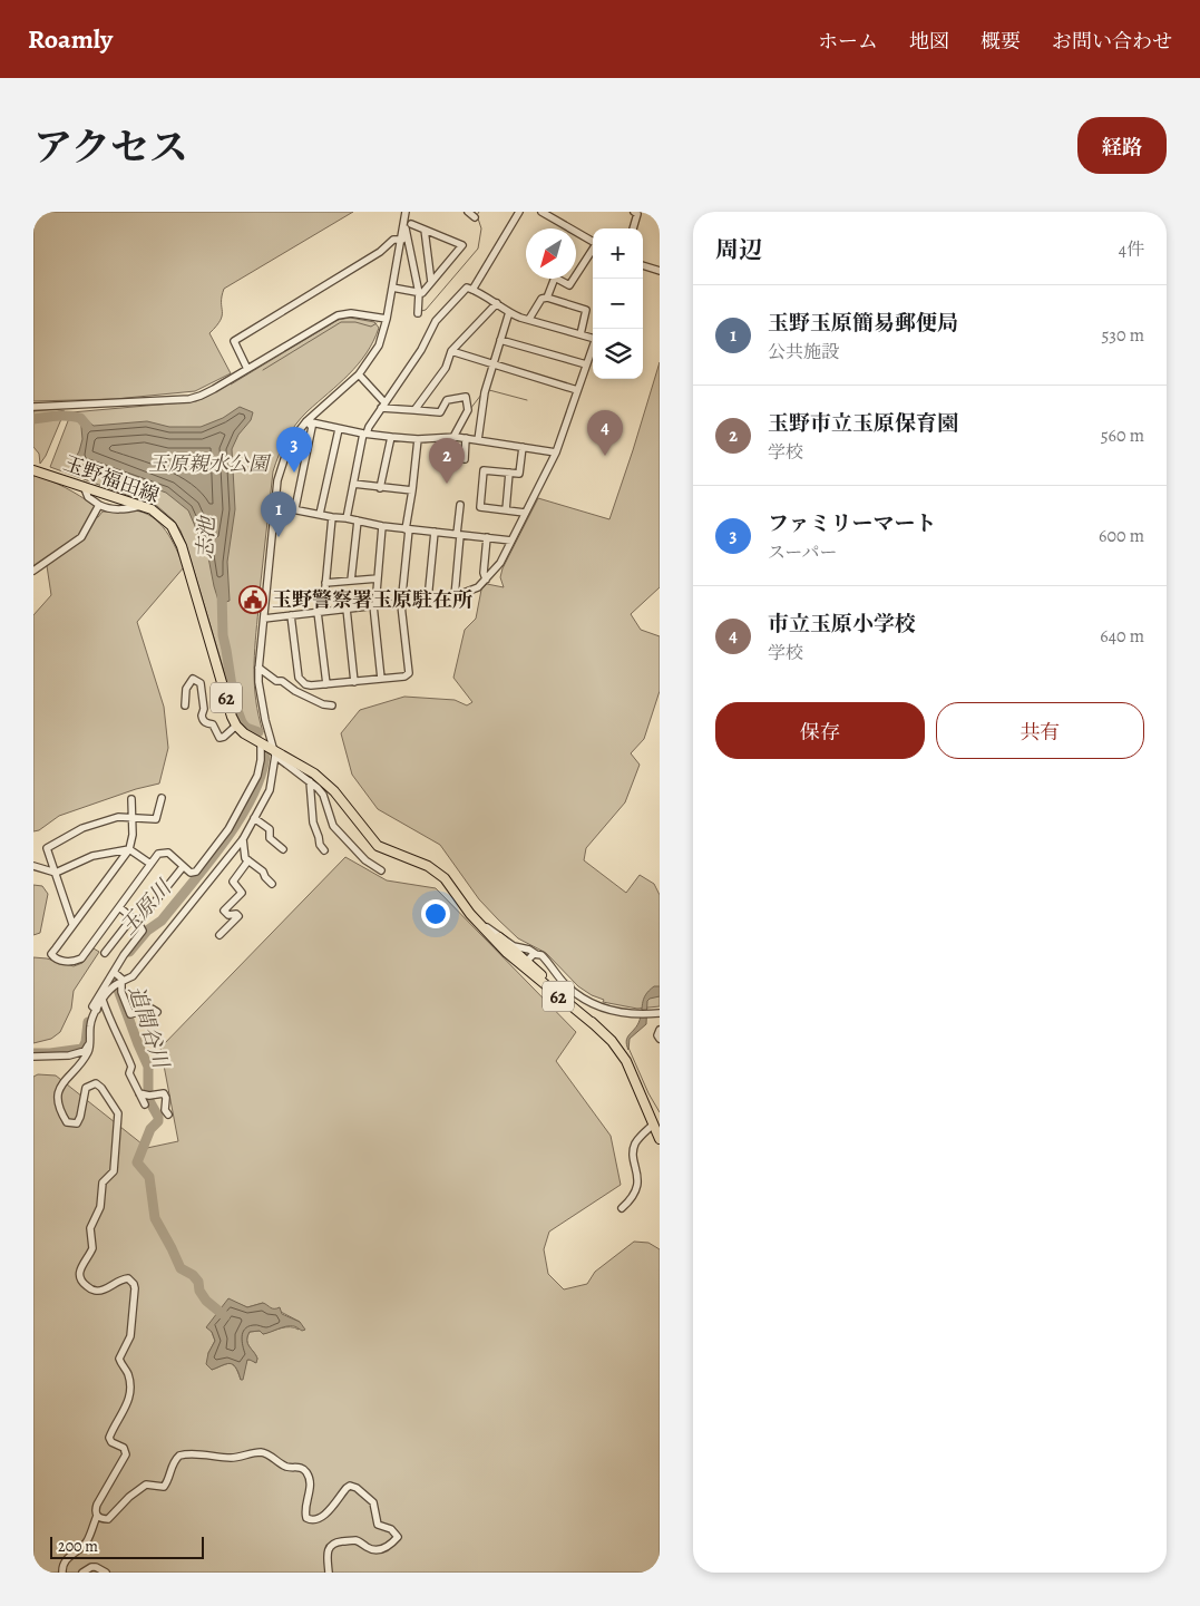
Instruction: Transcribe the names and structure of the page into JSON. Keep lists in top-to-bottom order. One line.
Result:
{"streets":{"main road":["玉野福田線","62"]},"crossings":[["玉野福田線","62"]],"water":["志池","玉原川","追間谷川"],"parks":["玉原親水公園"],"places":{"public building":["玉野警察署玉原駐在所"]},"scale_bar":"200 m","north":"bottom left","page":{"header":"Roamly","nav":["ホーム","地図","概要","お問い合わせ"],"title":"アクセス","buttons":["経路",["保存","共有"]],"heading":["周辺","4件"],"map_buttons":["+","−"],"list":[{"mark":"1","name":"玉野玉原簡易郵便局","note":"公共施設","value":"530 m"},{"mark":"2","name":"玉野市立玉原保育園","note":"学校","value":"560 m"},{"mark":"3","name":"ファミリーマート","note":"スーパー","value":"600 m"},{"mark":"4","name":"市立玉原小学校","note":"学校","value":"640 m"}],"pins":["4","3","2","1"],"scale":"200 m"}}
